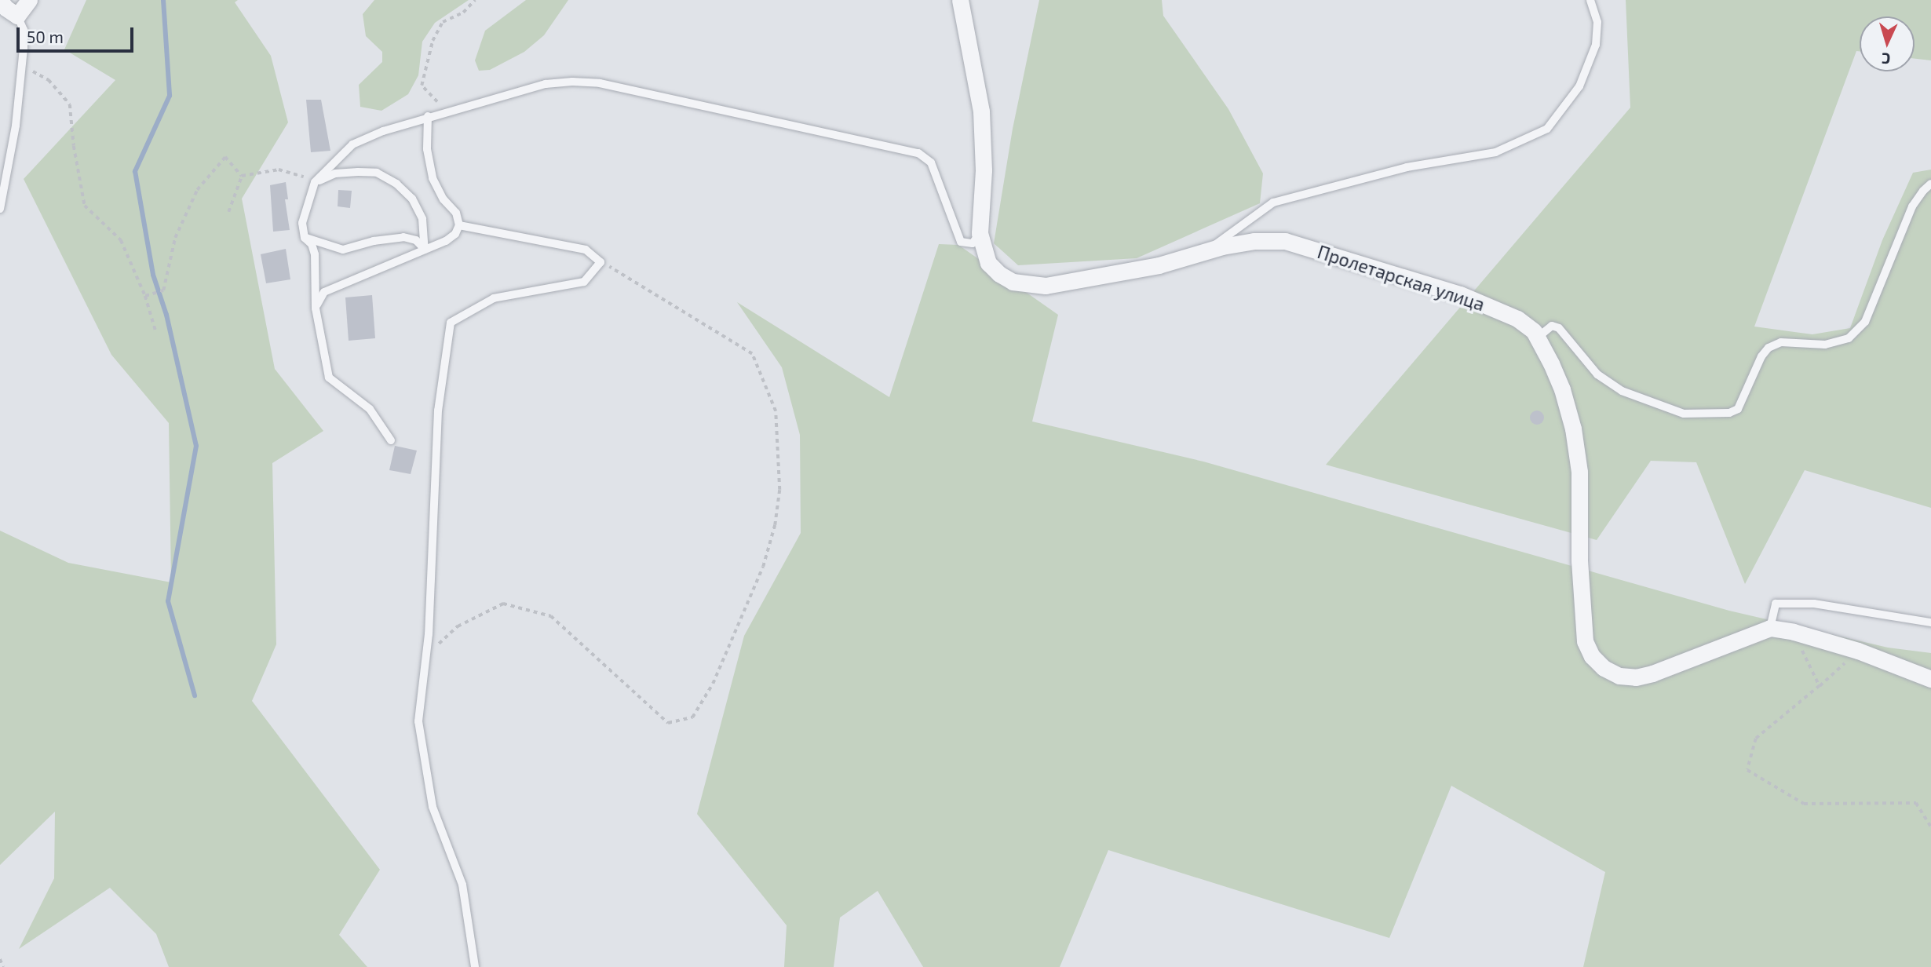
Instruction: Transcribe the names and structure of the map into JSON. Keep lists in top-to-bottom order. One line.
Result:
{"streets":{"street":["Пролетарская улица"]},"scale_bar":"50 m","north":"bottom"}
